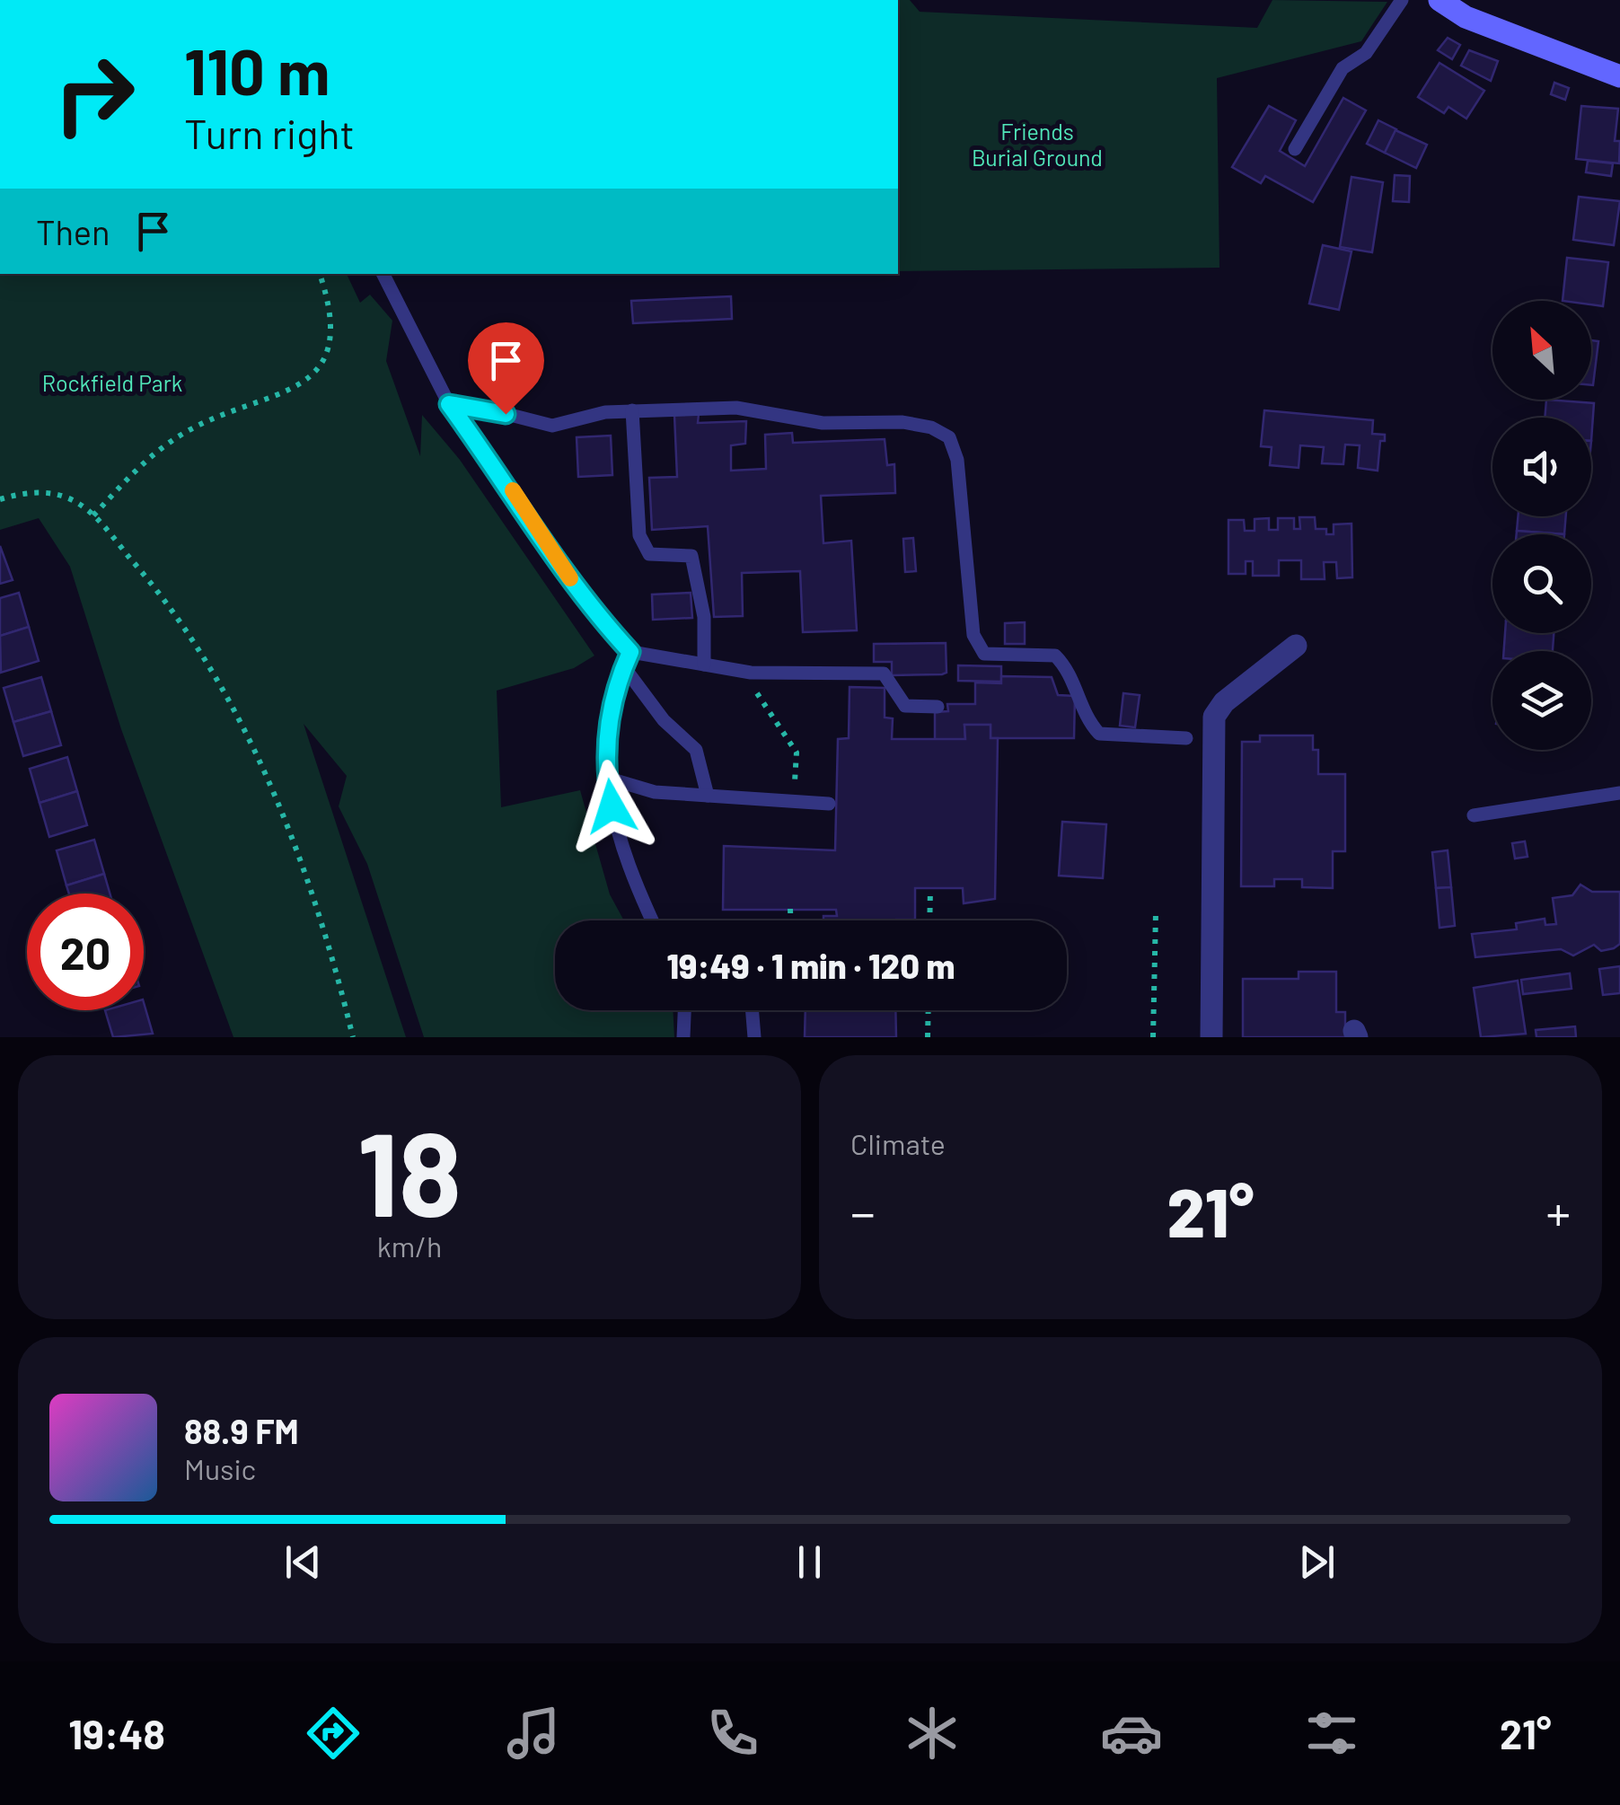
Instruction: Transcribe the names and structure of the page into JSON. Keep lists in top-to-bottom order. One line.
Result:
{"parks":["Friends Burial Ground","Rockfield Park"],"north":"top left","page":{"turn":["110 m","Turn right"],"then":"Then","limit":"20","trip":"19:49 · 1 min · 120 m","tile":[["18","km/h"],"Climate"],"heat":["−","21°","+"],"song":["88.9 FM","Music"],"tabs":["19:48","21°"]}}
